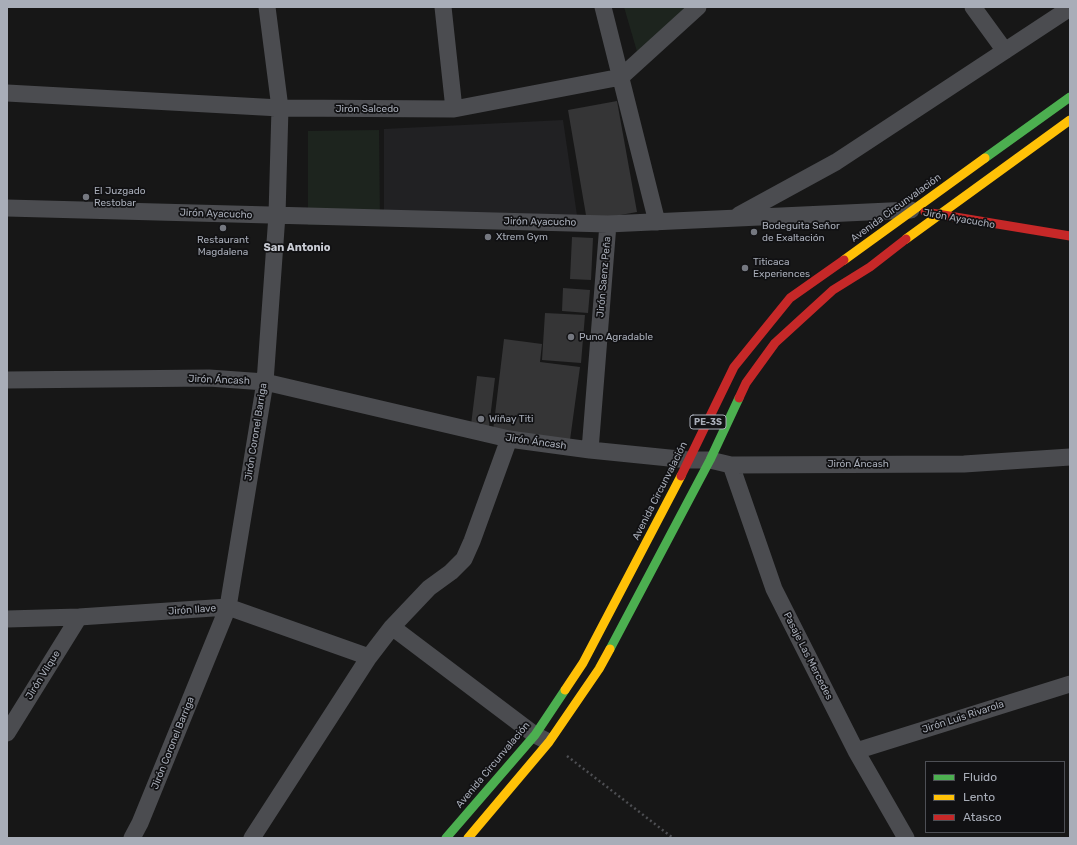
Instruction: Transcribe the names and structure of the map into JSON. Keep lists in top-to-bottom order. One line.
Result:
{"streets":{"main road":["Avenida Circunvalación","Jirón Ayacucho","PE-3S"],"street":["Jirón Salcedo","Jirón Saenz Peña","Jirón Áncash","Jirón Coronel Barriga","Jirón Ilave","Pasaje Las Mercedes","Jirón Vilque","Jirón Luis Rivarola"]},"crossings":[["Jirón Salcedo","Jirón Coronel Barriga"],["Avenida Circunvalación","Jirón Ayacucho"],["Avenida Circunvalación","Jirón Áncash"],["Jirón Ayacucho","Jirón Saenz Peña"],["Jirón Ayacucho","Jirón Coronel Barriga"],["Jirón Saenz Peña","Jirón Áncash"],["Jirón Áncash","Jirón Coronel Barriga"],["Jirón Áncash","Pasaje Las Mercedes"],["Jirón Coronel Barriga","Jirón Ilave"],["Jirón Ilave","Jirón Vilque"],["Pasaje Las Mercedes","Jirón Luis Rivarola"]],"districts":["San Antonio"],"places":["El Juzgado Restobar","Restaurant Magdalena","Bodeguita Señor de Exaltación","Xtrem Gym","Titicaca Experiences","Puno Agradable","Wiñay Titi"],"legend":["Fluido","Lento","Atasco"]}
